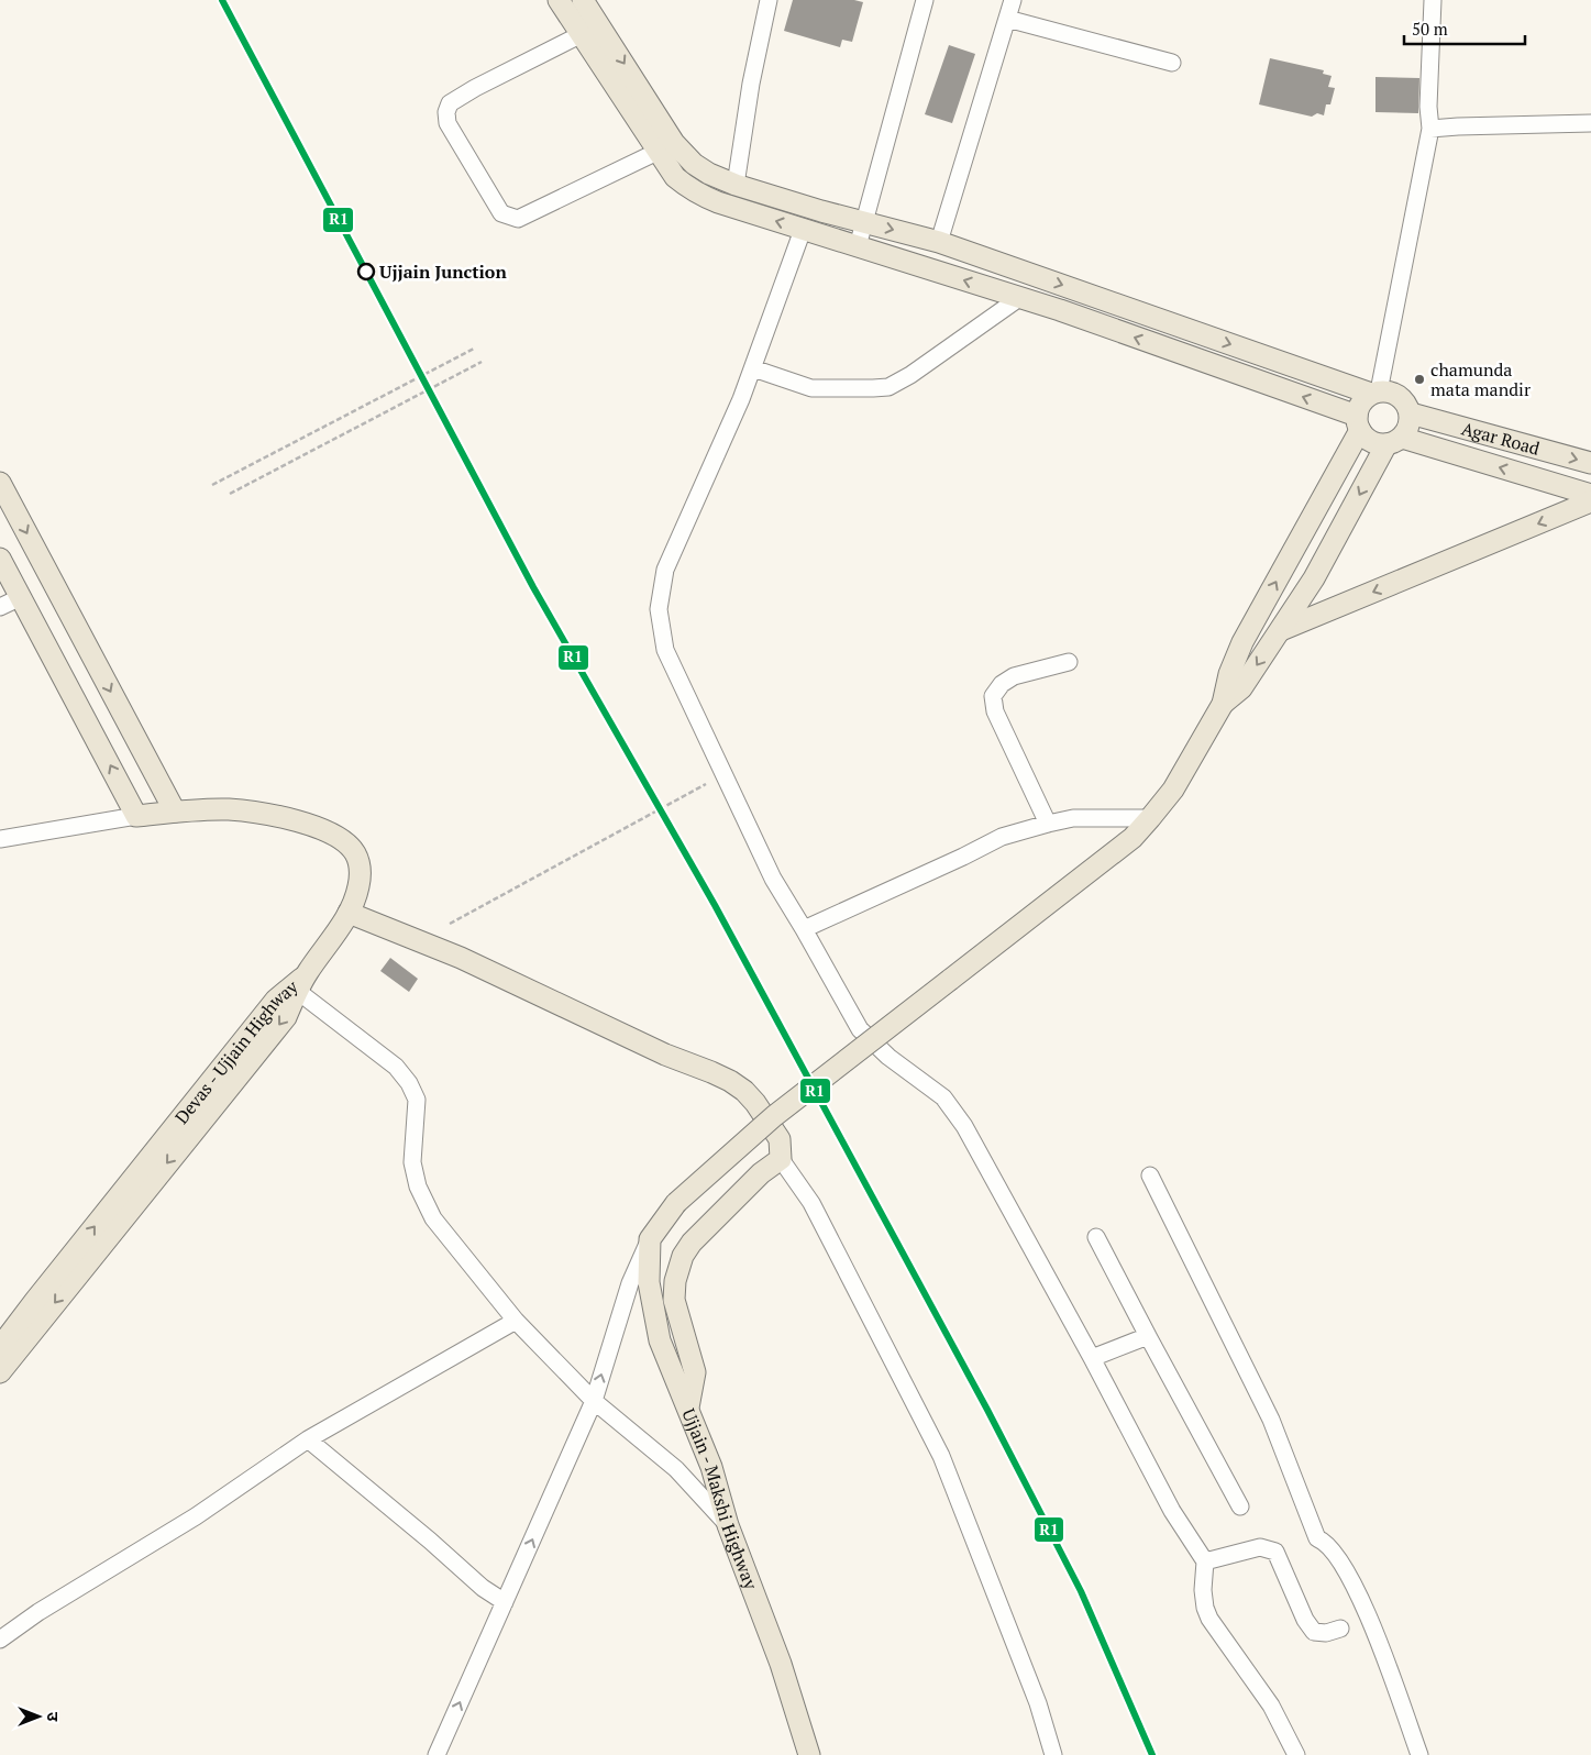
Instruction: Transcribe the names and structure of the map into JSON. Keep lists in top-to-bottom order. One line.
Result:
{"streets":{"main road":["Agar Road","Devas - Ujjain Highway","Ujjain - Makshi Highway"]},"places":["Ujjain Junction","chamunda mata mandir"],"lines":["transit line R1"],"scale_bar":"50 m","north":"right"}
